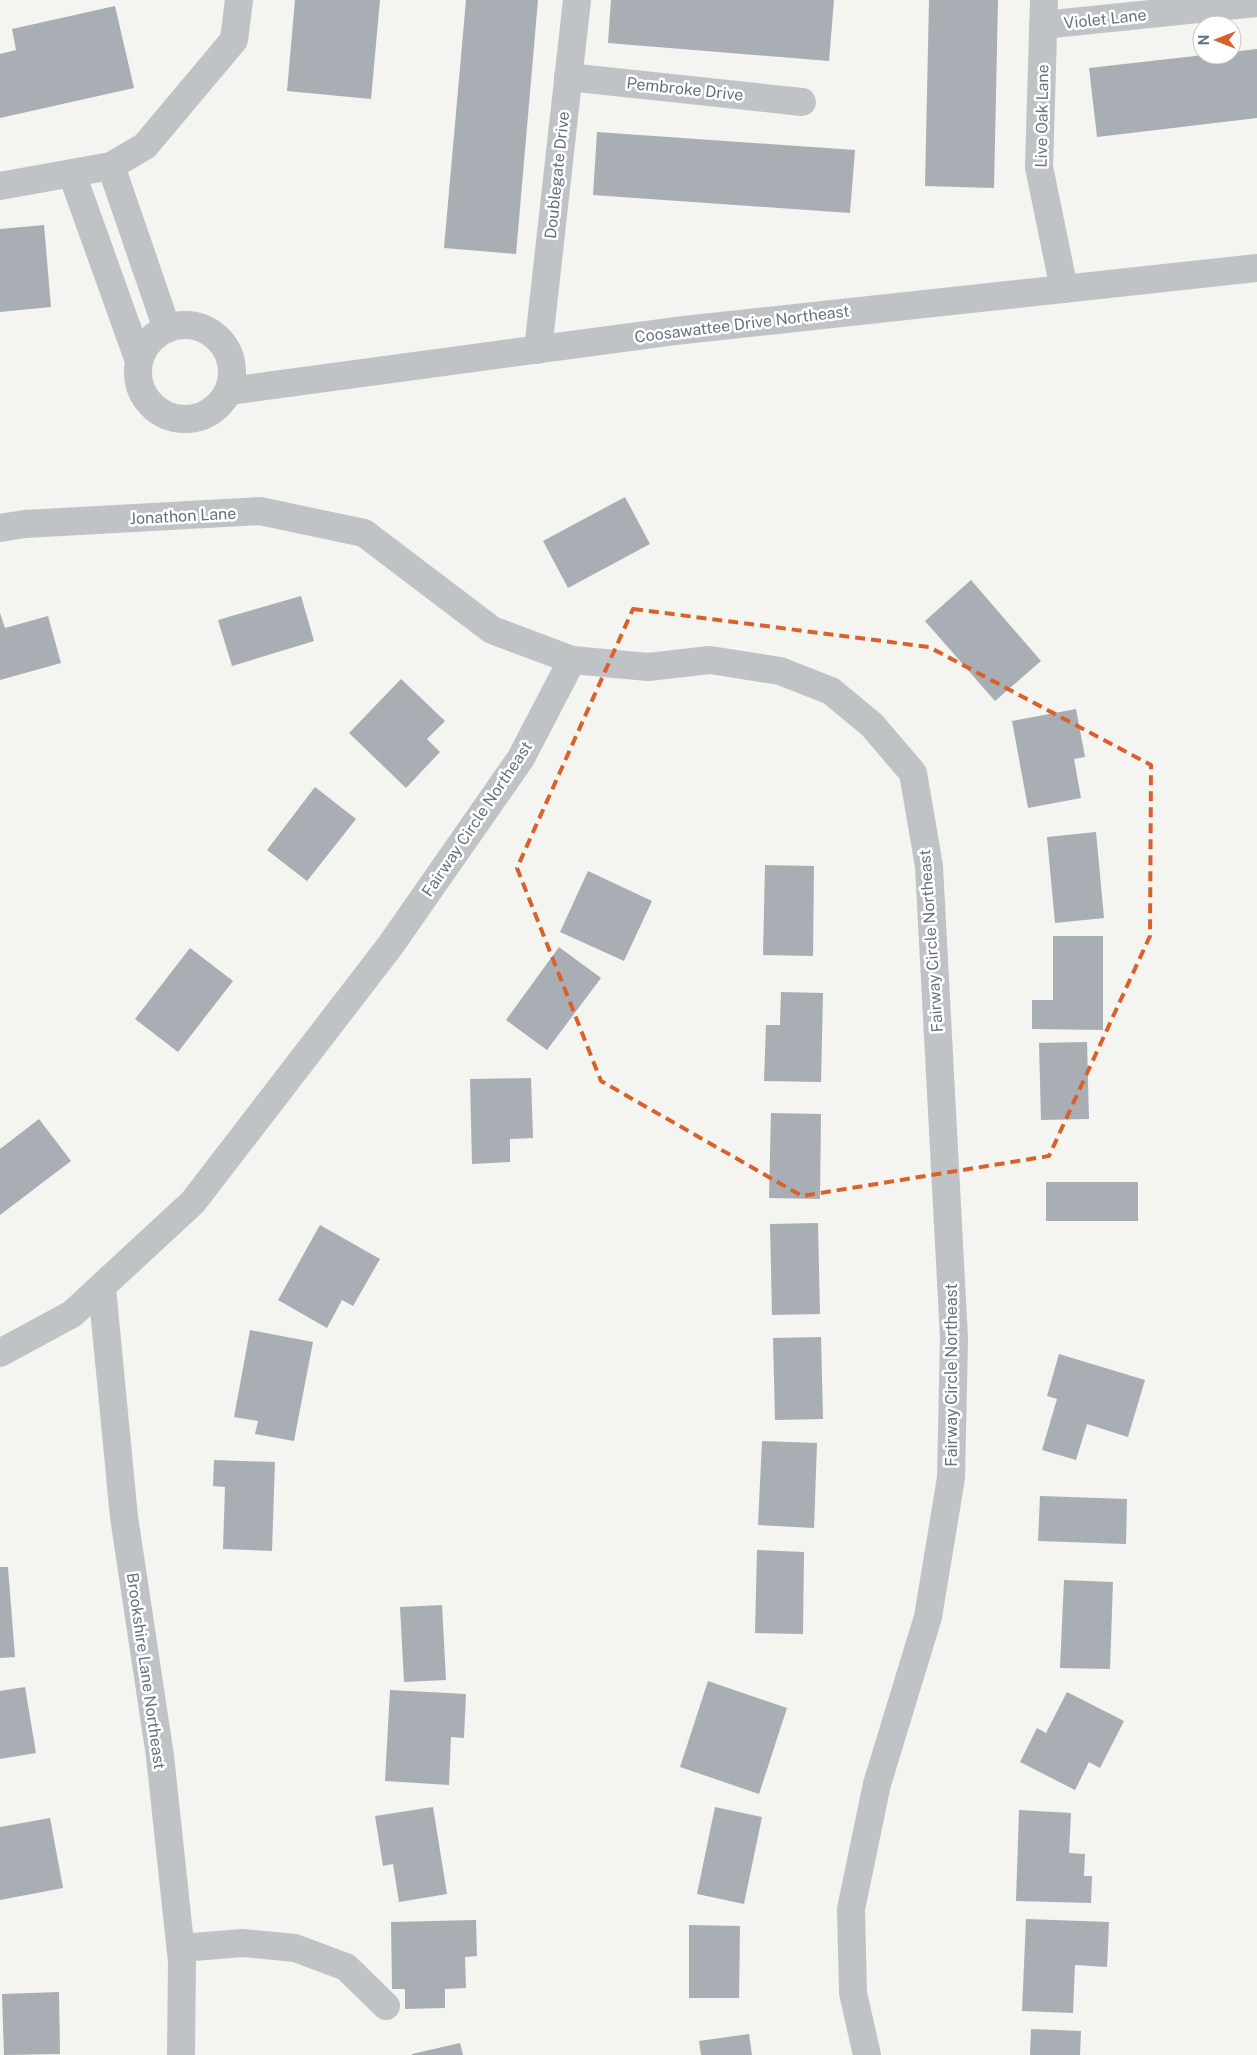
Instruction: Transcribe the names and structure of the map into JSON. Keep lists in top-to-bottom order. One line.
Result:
{"streets":{"street":["Violet Lane","Pembroke Drive","Live Oak Lane","Doublegate Drive","Coosawattee Drive Northeast","Jonathon Lane","Fairway Circle Northeast","Brookshire Lane Northeast"]},"crossings":[["Violet Lane","Live Oak Lane"],["Pembroke Drive","Doublegate Drive"],["Live Oak Lane","Coosawattee Drive Northeast"],["Doublegate Drive","Coosawattee Drive Northeast"],["Jonathon Lane","Fairway Circle Northeast"],["Fairway Circle Northeast","Brookshire Lane Northeast"]],"north":"left"}
